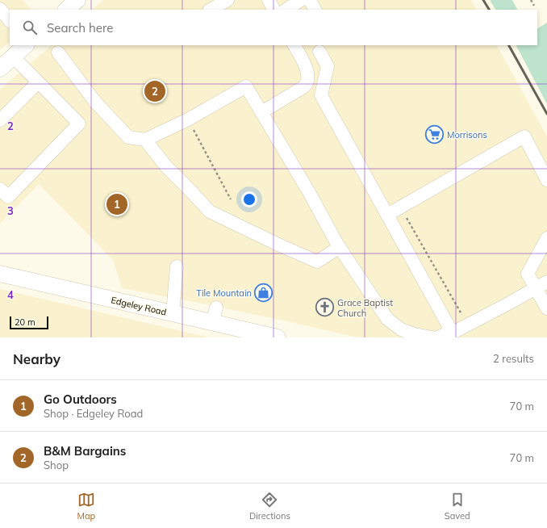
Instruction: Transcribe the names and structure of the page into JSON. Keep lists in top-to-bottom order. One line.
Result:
{"streets":{"main road":["Edgeley Road"]},"places":{"supermarket":["Morrisons"],"shop":["Tile Mountain"],"church":["Grace Baptist Church"]},"scale_bar":"20 m","page":{"search":"Search here","pins":["2","1"],"scale":"20 m","heading":["Nearby","2 results"],"list":[{"mark":"1","name":"Go Outdoors","note":"Shop · Edgeley Road","value":"70 m"},{"mark":"2","name":"B&M Bargains","note":"Shop","value":"70 m"}],"nav":["Map","Directions","Saved"]},"grid":{"rows":["2","3","4"]}}
